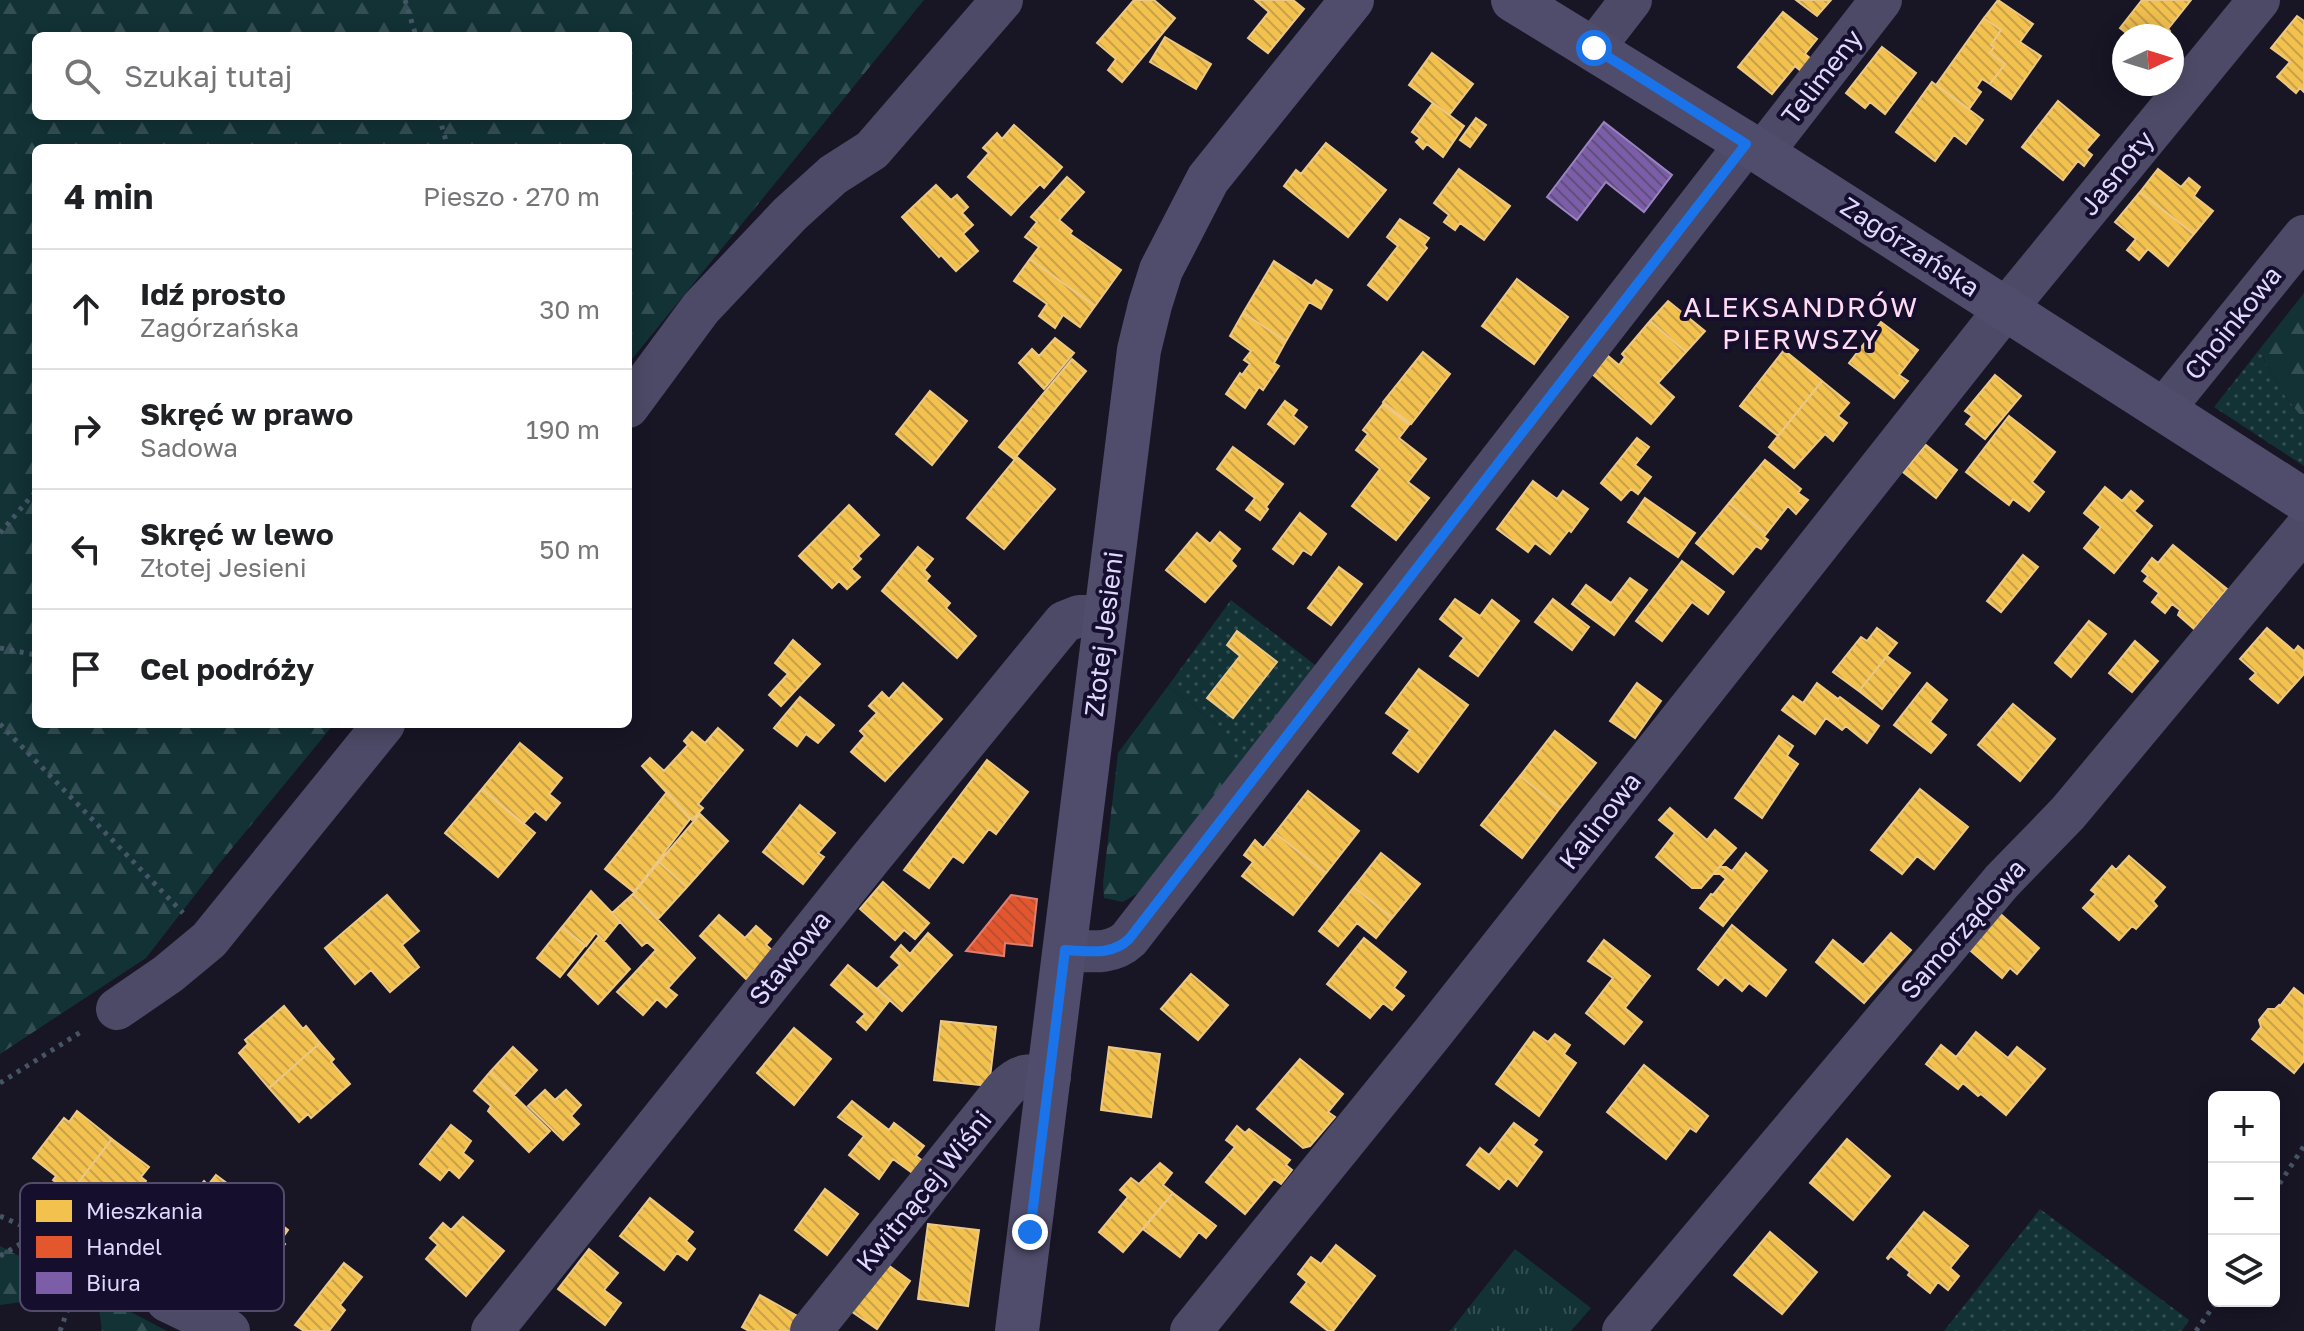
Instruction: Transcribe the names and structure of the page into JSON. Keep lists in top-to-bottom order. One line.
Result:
{"streets":{"street":["Telimeny","Jasnoty","Zagórzańska","Choinkowa","Złotej Jesieni","Kalinowa","Samorządowa","Stawowa","Kwitnącej Wiśni"]},"crossings":[["Telimeny","Zagórzańska"],["Telimeny","Złotej Jesieni"],["Jasnoty","Zagórzańska"],["Jasnoty","Kalinowa"],["Zagórzańska","Choinkowa"],["Zagórzańska","Kalinowa"],["Złotej Jesieni","Stawowa"],["Złotej Jesieni","Kwitnącej Wiśni"]],"districts":["ALEKSANDRÓW PIERWSZY"],"legend":["Mieszkania","Handel","Biura"],"north":"right","page":{"search":"Szukaj tutaj","heading":["4 min","Pieszo · 270 m"],"list":[["Idź prosto","Zagórzańska","30 m"],["Skręć w prawo","Sadowa","190 m"],["Skręć w lewo","Złotej Jesieni","50 m"],"Cel podróży"],"map_buttons":["+","−"]}}
